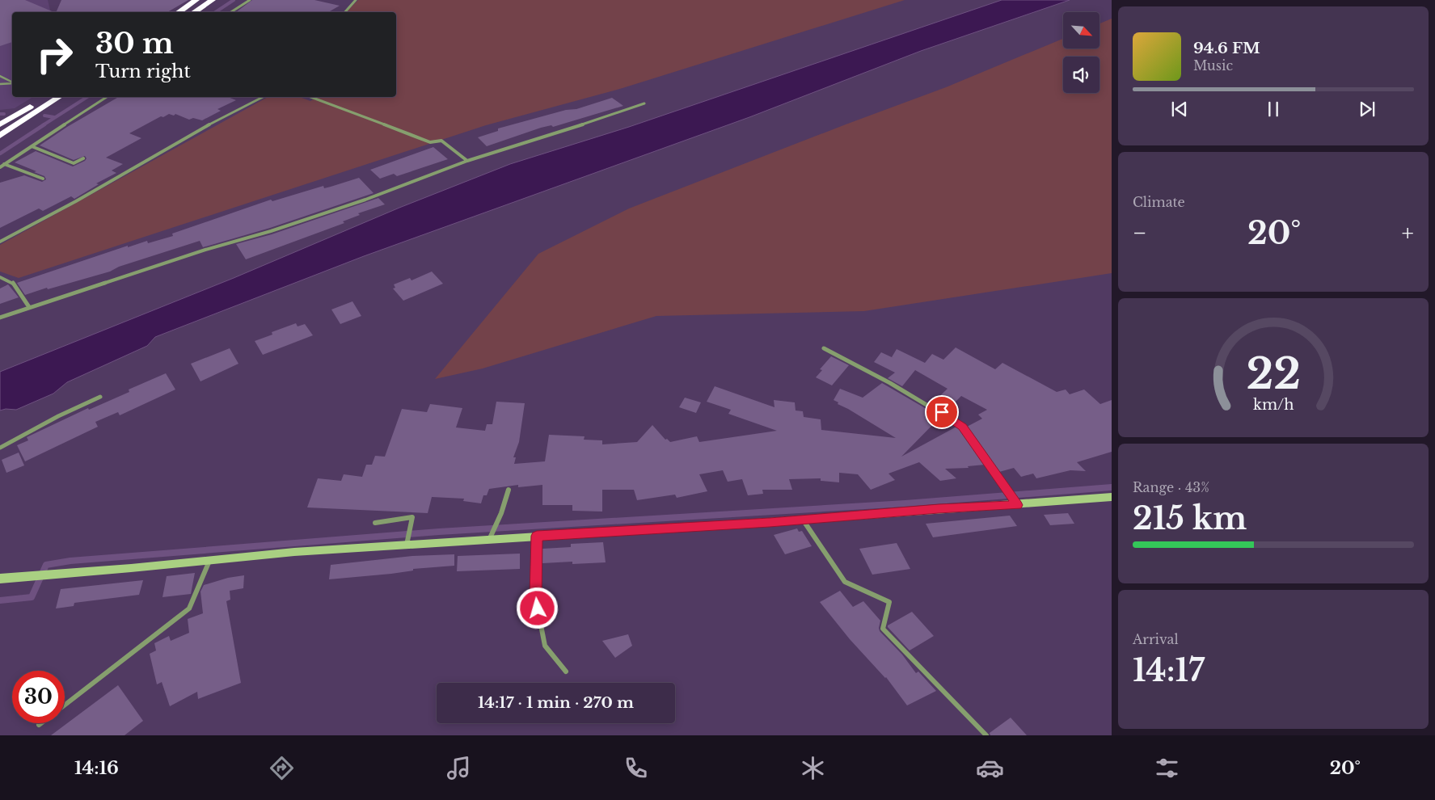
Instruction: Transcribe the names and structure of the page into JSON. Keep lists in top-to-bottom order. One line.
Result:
{"north":"bottom right","page":{"turn":["30 m","Turn right"],"song":["94.6 FM","Music"],"tile":["Climate",["Range · 43%","215 km"],["Arrival","14:17"]],"heat":["−","20°","+"],"limit":"30","trip":"14:17 · 1 min · 270 m","tabs":["14:16","20°"],"gauge":["22","km/h"]}}
